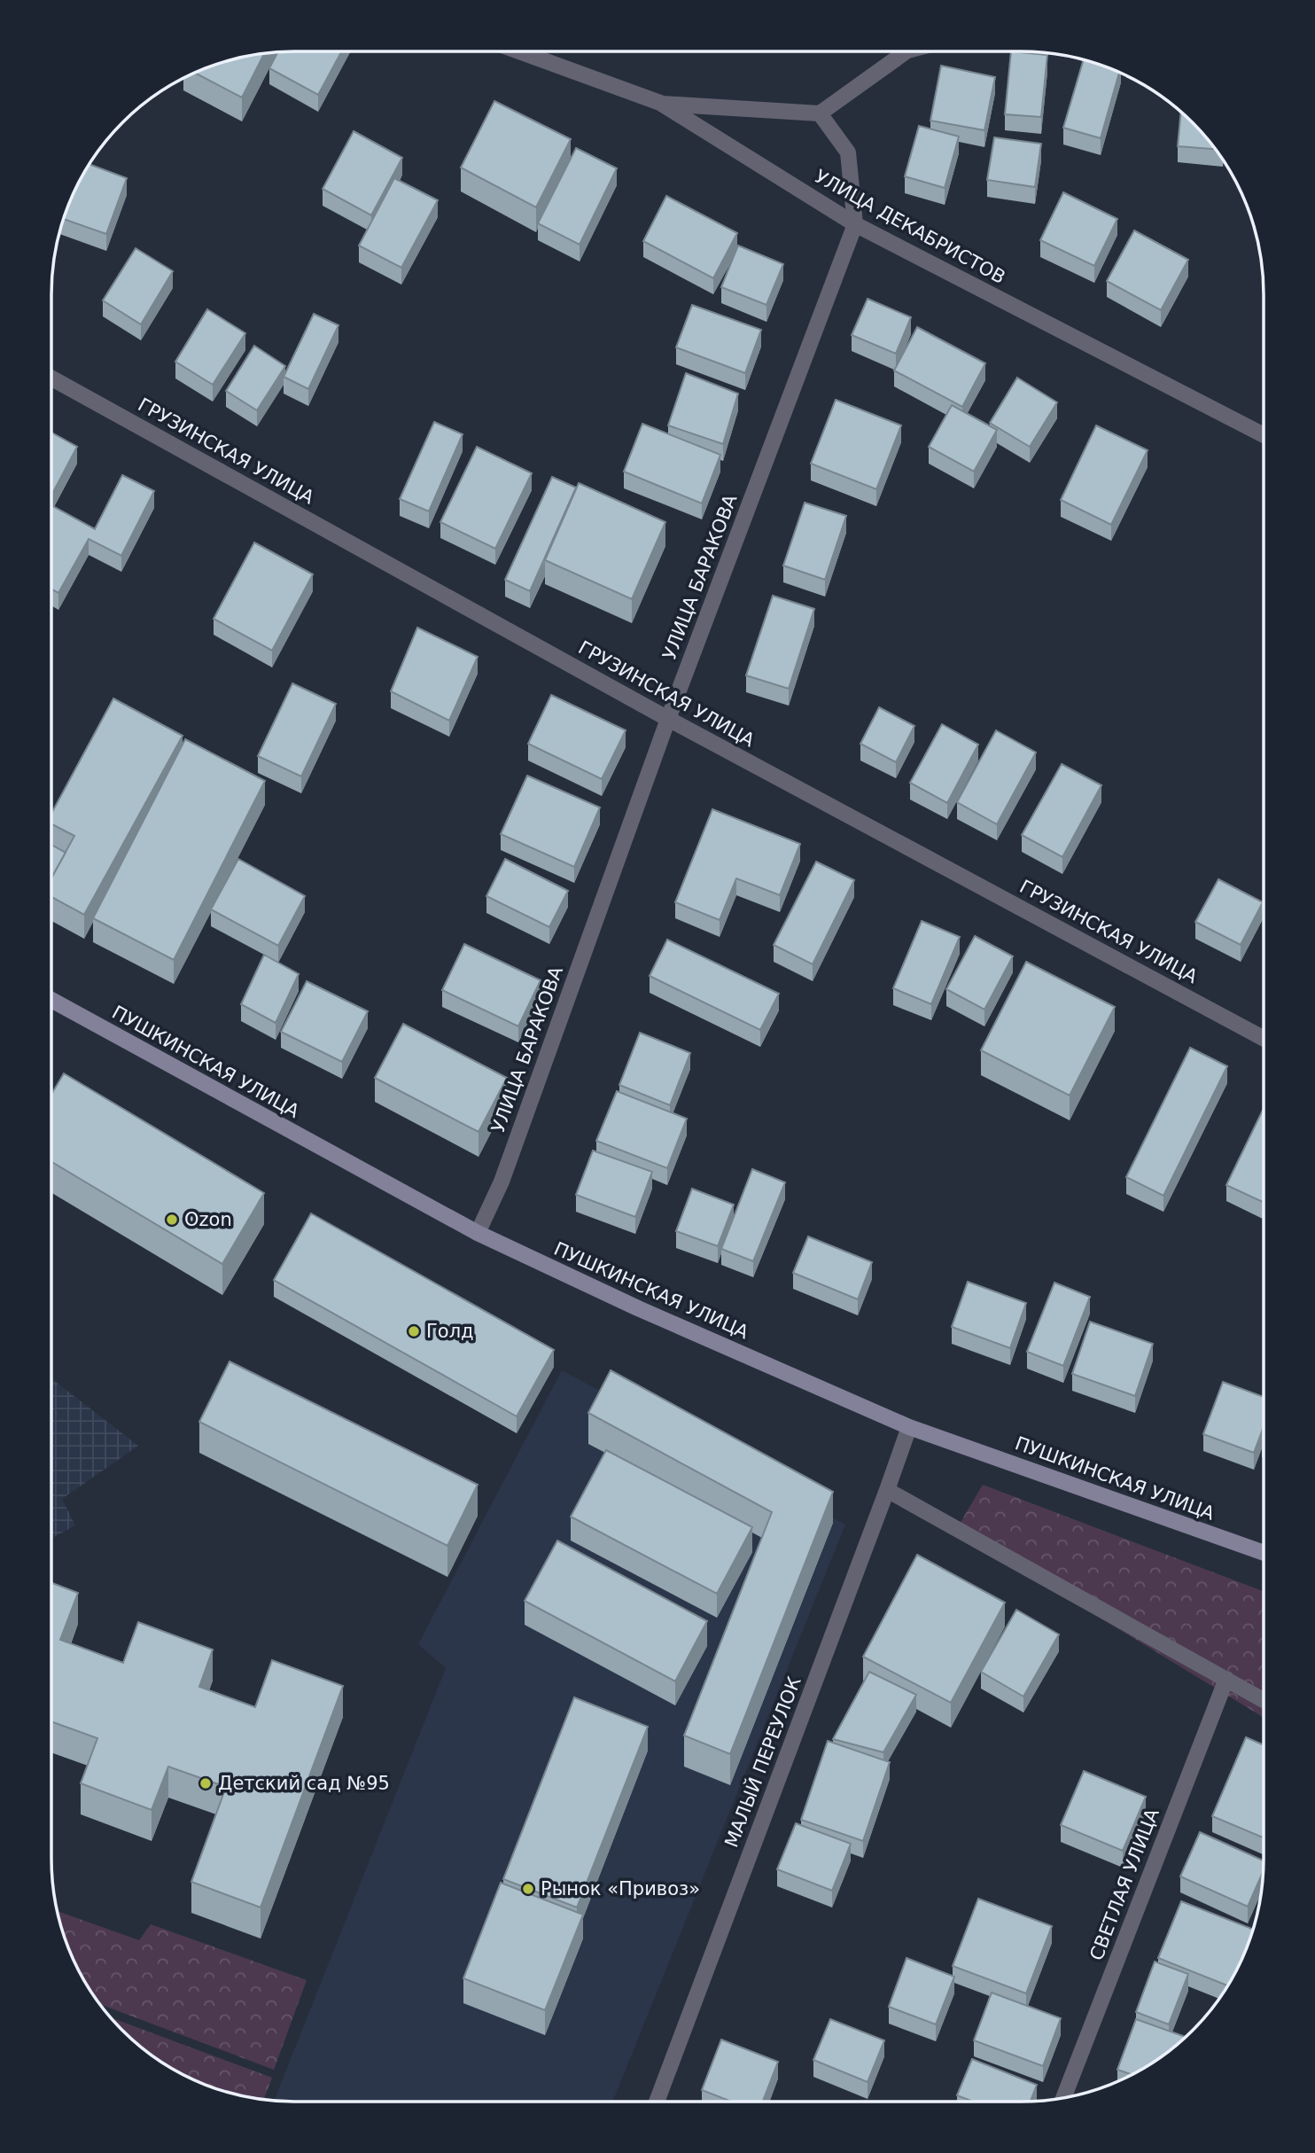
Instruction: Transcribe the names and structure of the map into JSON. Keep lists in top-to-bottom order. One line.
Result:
{"streets":{"street":["УЛИЦА ДЕКАБРИСТОВ","ГРУЗИНСКАЯ УЛИЦА","УЛИЦА БАРАКОВА","ПУШКИНСКАЯ УЛИЦА","МАЛЫЙ ПЕРЕУЛОК","СВЕТЛАЯ УЛИЦА"]},"crossings":[["УЛИЦА ДЕКАБРИСТОВ","УЛИЦА БАРАКОВА"],["ГРУЗИНСКАЯ УЛИЦА","УЛИЦА БАРАКОВА"],["УЛИЦА БАРАКОВА","ПУШКИНСКАЯ УЛИЦА"],["ПУШКИНСКАЯ УЛИЦА","МАЛЫЙ ПЕРЕУЛОК"]],"places":["Ozon","Голд","Детский сад №95","Рынок «Привоз»"]}
